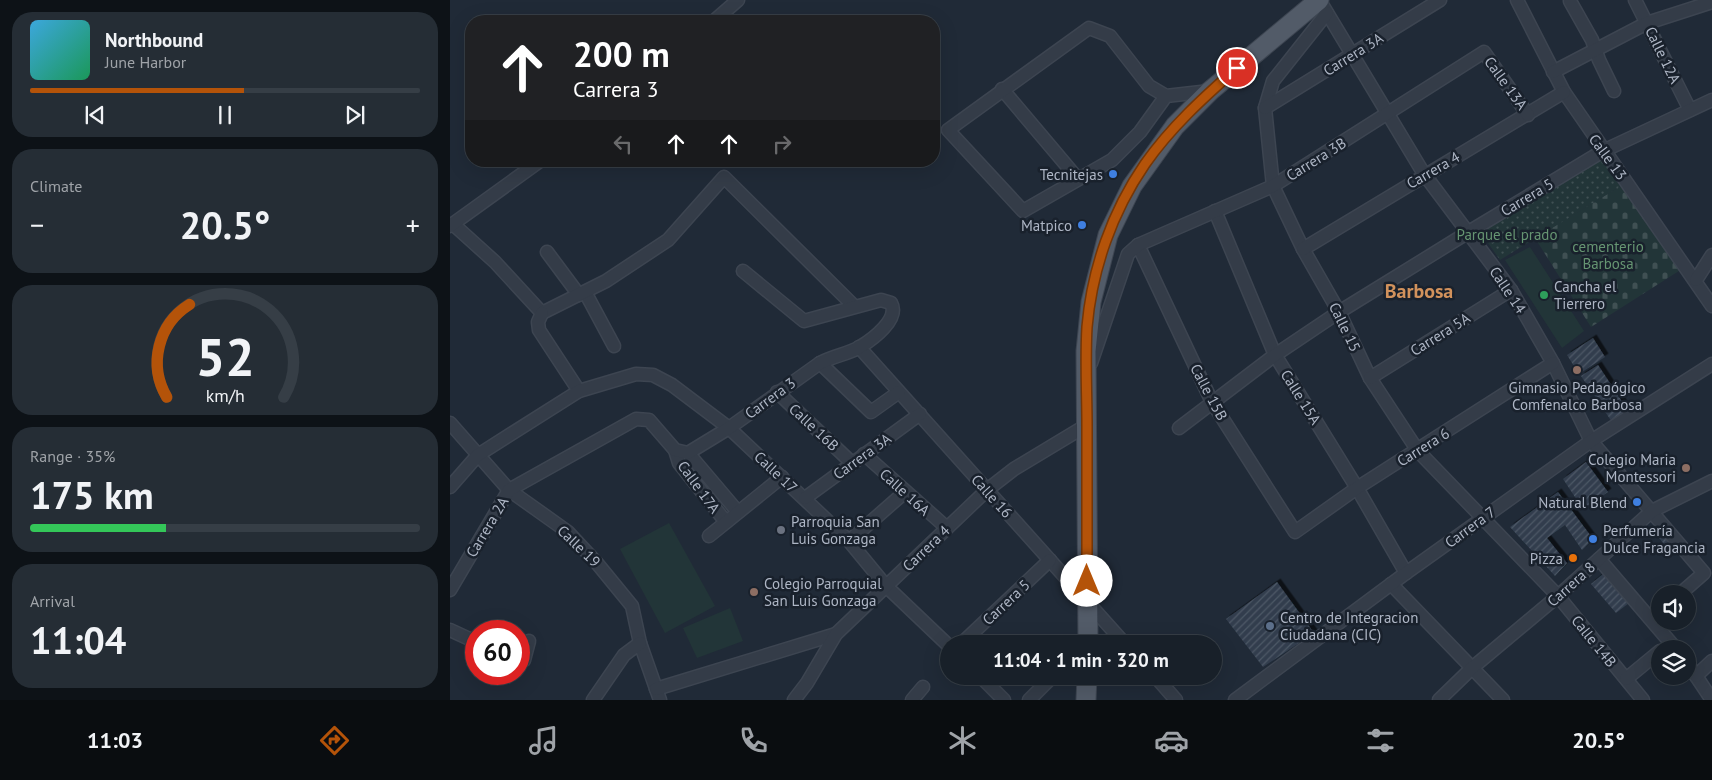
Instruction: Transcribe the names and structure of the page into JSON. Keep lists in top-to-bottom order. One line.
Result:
{"streets":{"street":["Carrera 3A","Calle 12A","Calle 13A","Calle 13","Carrera 3B","Carrera 4","Carrera 5","Calle 14","Calle 15","Carrera 5A","Calle 15B","Calle 15A","Carrera 3","Calle 16B","Carrera 6","Calle 17","Calle 17A","Calle 16A","Calle 16","Carrera 2A","Carrera 7","Calle 19","Carrera 8","Calle 14B"]},"crossings":[["Carrera 3A","Calle 14"],["Carrera 3A","Calle 15"],["Carrera 3A","Carrera 3"],["Carrera 3A","Calle 16B"],["Carrera 3A","Calle 17"],["Carrera 3A","Calle 16A"],["Carrera 3A","Calle 16"],["Calle 12A","Carrera 5"],["Calle 13A","Carrera 3B"],["Calle 13A","Carrera 4"],["Calle 13","Carrera 4"],["Calle 13","Carrera 5"],["Carrera 3B","Calle 14"],["Carrera 3B","Calle 15"],["Carrera 3B","Calle 15B"],["Carrera 3B","Calle 15A"],["Carrera 4","Calle 14"],["Carrera 4","Calle 15"],["Carrera 4","Calle 17"],["Carrera 4","Calle 16A"],["Carrera 4","Calle 16"],["Carrera 5","Calle 14"],["Carrera 5","Calle 15"],["Carrera 5","Calle 15B"],["Carrera 5","Calle 15A"],["Carrera 5","Calle 16"],["Calle 14","Carrera 5A"],["Calle 14","Carrera 6"],["Calle 14","Carrera 7"],["Calle 14","Carrera 8"],["Calle 15","Carrera 5A"],["Calle 15","Carrera 6"],["Calle 15","Carrera 7"],["Calle 15","Calle 14B"],["Calle 15B","Carrera 6"],["Calle 15A","Carrera 6"],["Calle 15A","Carrera 7"],["Carrera 3","Calle 16B"],["Carrera 3","Calle 17"],["Carrera 3","Calle 17A"],["Carrera 3","Calle 16"],["Calle 17","Calle 19"],["Carrera 2A","Calle 19"],["Carrera 7","Calle 14B"],["Carrera 8","Calle 14B"]],"districts":["Barbosa"],"parks":["Parque el prado","cementerio Barbosa"],"places":["Tecnitejas","Matpico","Cancha el Tierrero","Gimnasio Pedagógico Comfenalco Barbosa","Colegio Maria Montessori","Natural Blend","Parroquia San Luis Gonzaga","Perfumería Dulce Fragancia","Pizza","Colegio Parroquial San Luis Gonzaga","Centro de Integracion Ciudadana (CIC)"],"page":{"turn":["200 m","Carrera 3"],"song":["Northbound","June Harbor"],"tile":["Climate",["Range · 35%","175 km"],["Arrival","11:04"]],"heat":["−","20.5°","+"],"limit":"60","trip":"11:04 · 1 min · 320 m","tabs":["11:03","20.5°"],"gauge":["52","km/h"]}}
